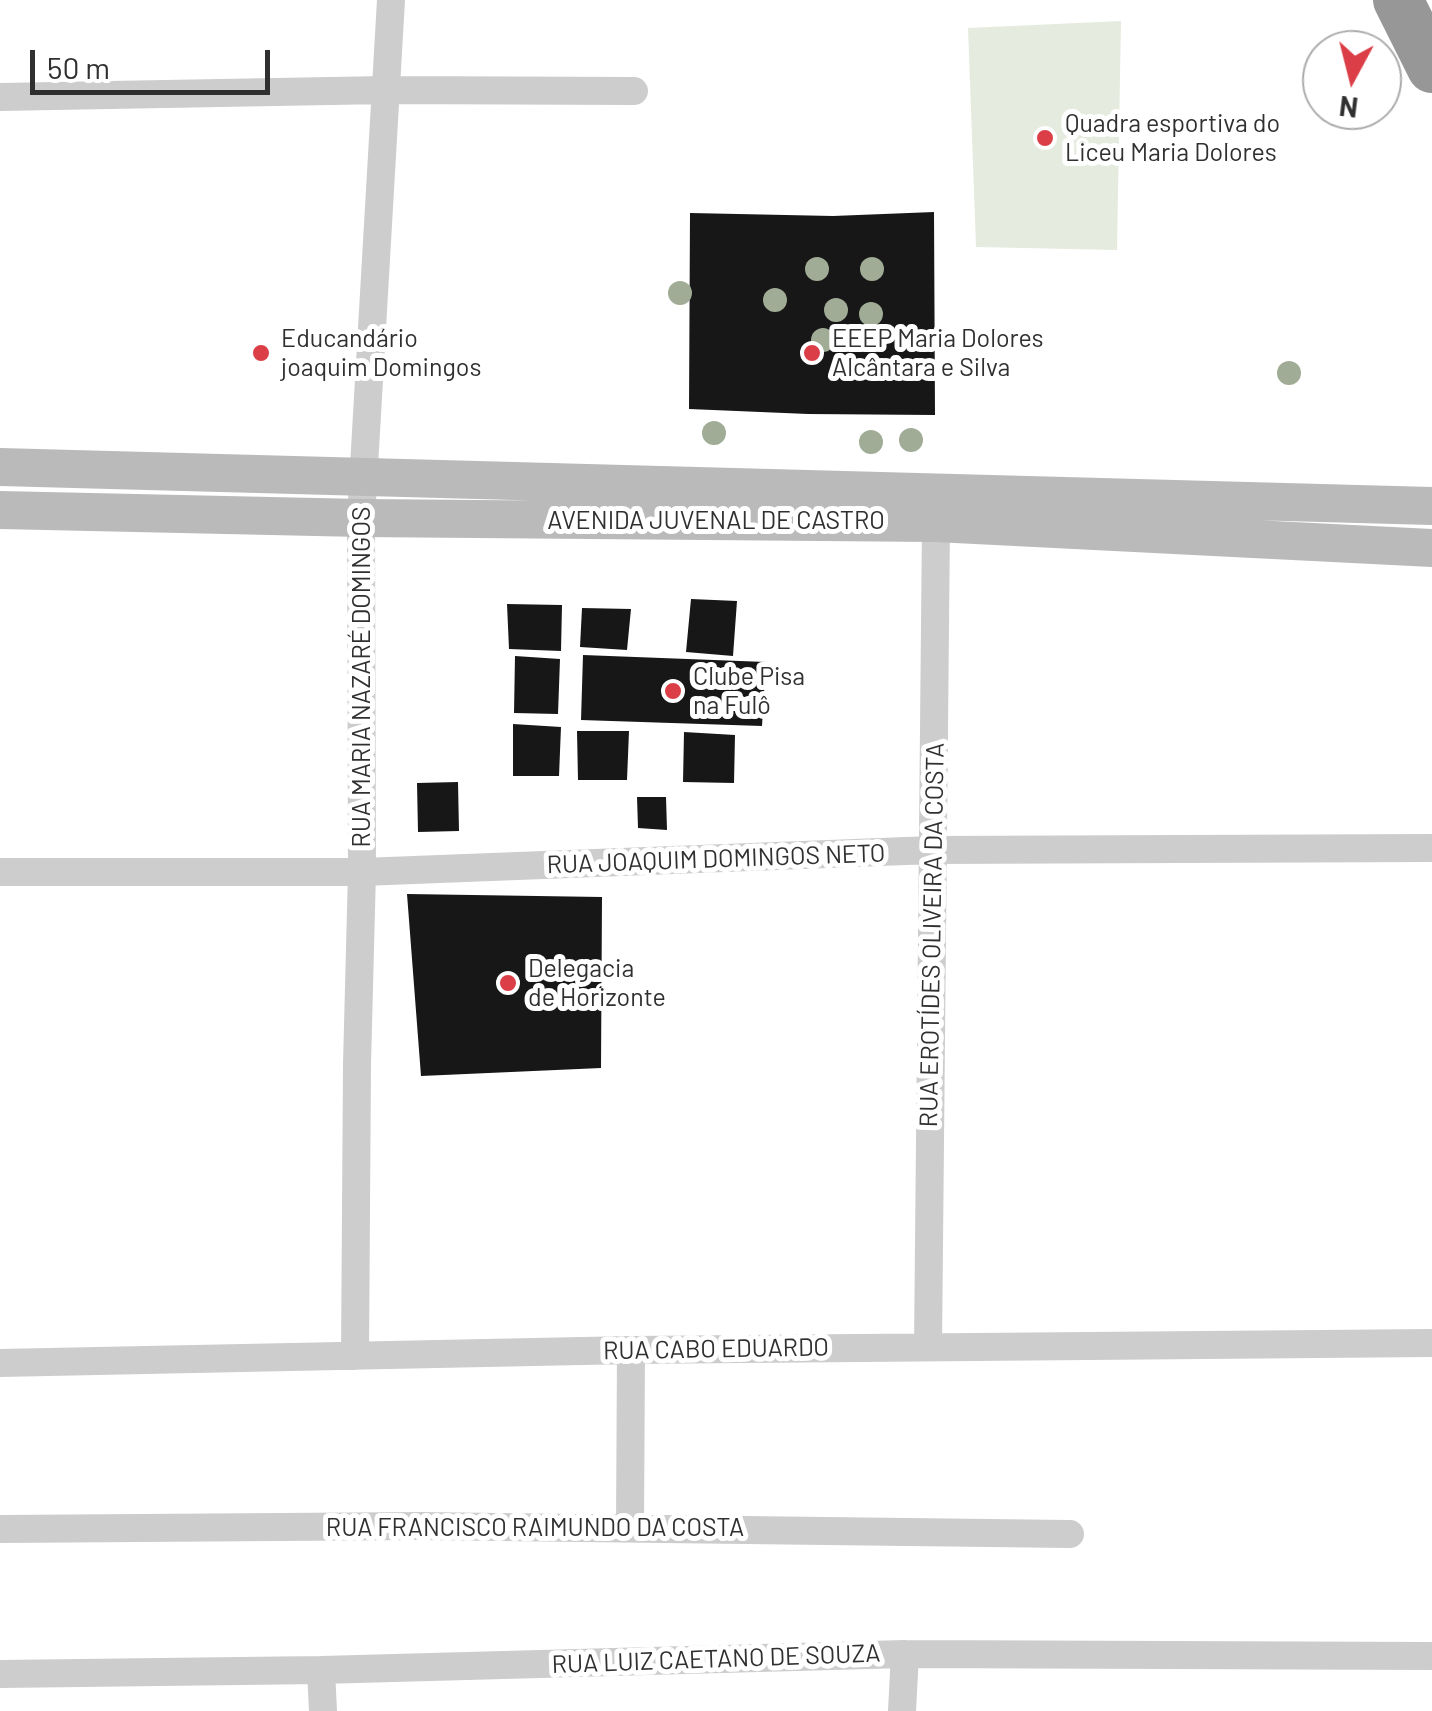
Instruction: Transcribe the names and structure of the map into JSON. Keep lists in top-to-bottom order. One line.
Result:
{"streets":{"street":["AVENIDA JUVENAL DE CASTRO","RUA MARIA NAZARÉ DOMINGOS","RUA JOAQUIM DOMINGOS NETO","RUA EROTÍDES OLIVEIRA DA COSTA","RUA CABO EDUARDO","RUA FRANCISCO RAIMUNDO DA COSTA","RUA LUIZ CAETANO DE SOUZA"]},"crossings":[["AVENIDA JUVENAL DE CASTRO","RUA MARIA NAZARÉ DOMINGOS"],["AVENIDA JUVENAL DE CASTRO","RUA EROTÍDES OLIVEIRA DA COSTA"],["RUA MARIA NAZARÉ DOMINGOS","RUA JOAQUIM DOMINGOS NETO"],["RUA MARIA NAZARÉ DOMINGOS","RUA CABO EDUARDO"],["RUA JOAQUIM DOMINGOS NETO","RUA EROTÍDES OLIVEIRA DA COSTA"],["RUA EROTÍDES OLIVEIRA DA COSTA","RUA CABO EDUARDO"]],"places":["Quadra esportiva do Liceu Maria Dolores","Educandário joaquim Domingos","EEEP Maria Dolores Alcântara e Silva","Clube Pisa na Fulô","Delegacia de Horizonte"],"scale_bar":"50 m","north":"bottom"}
